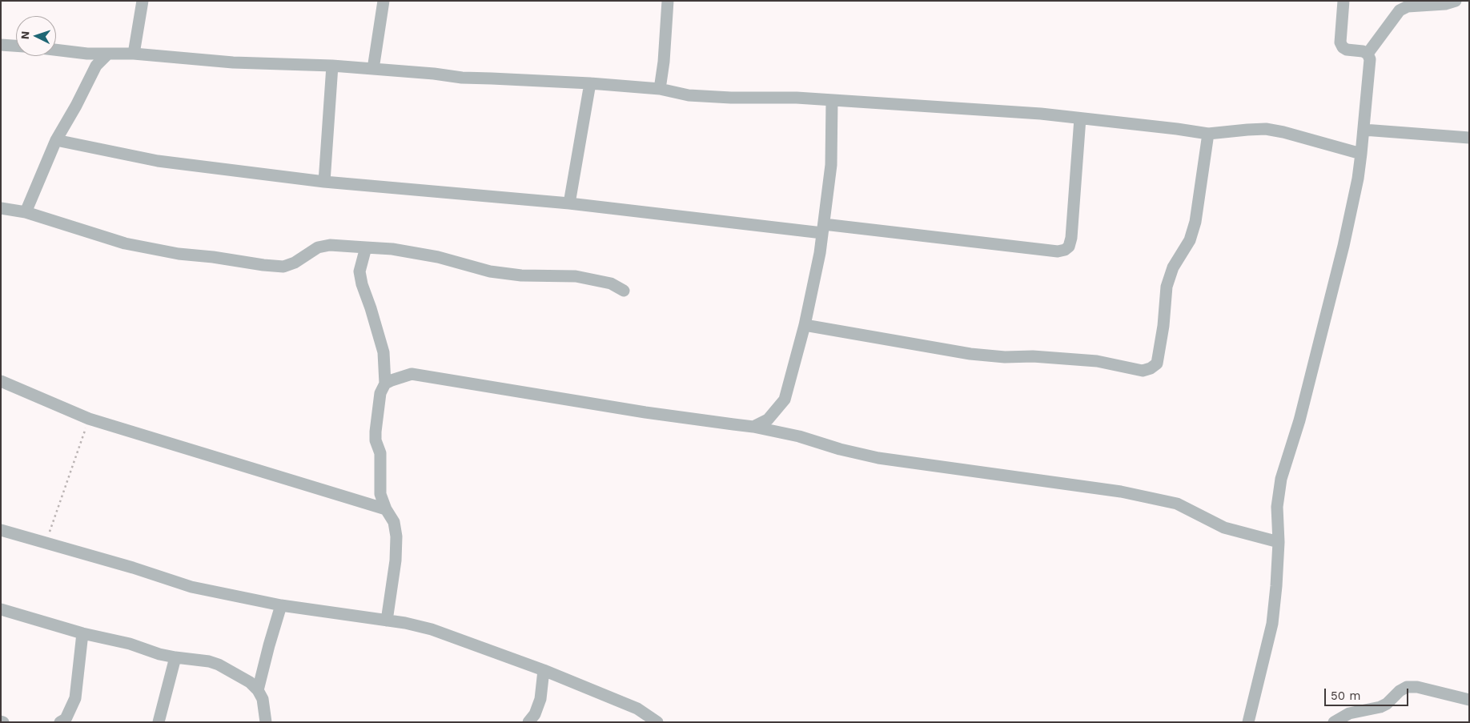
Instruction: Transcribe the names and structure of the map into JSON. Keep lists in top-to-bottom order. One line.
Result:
{"scale_bar":"50 m","north":"left"}
